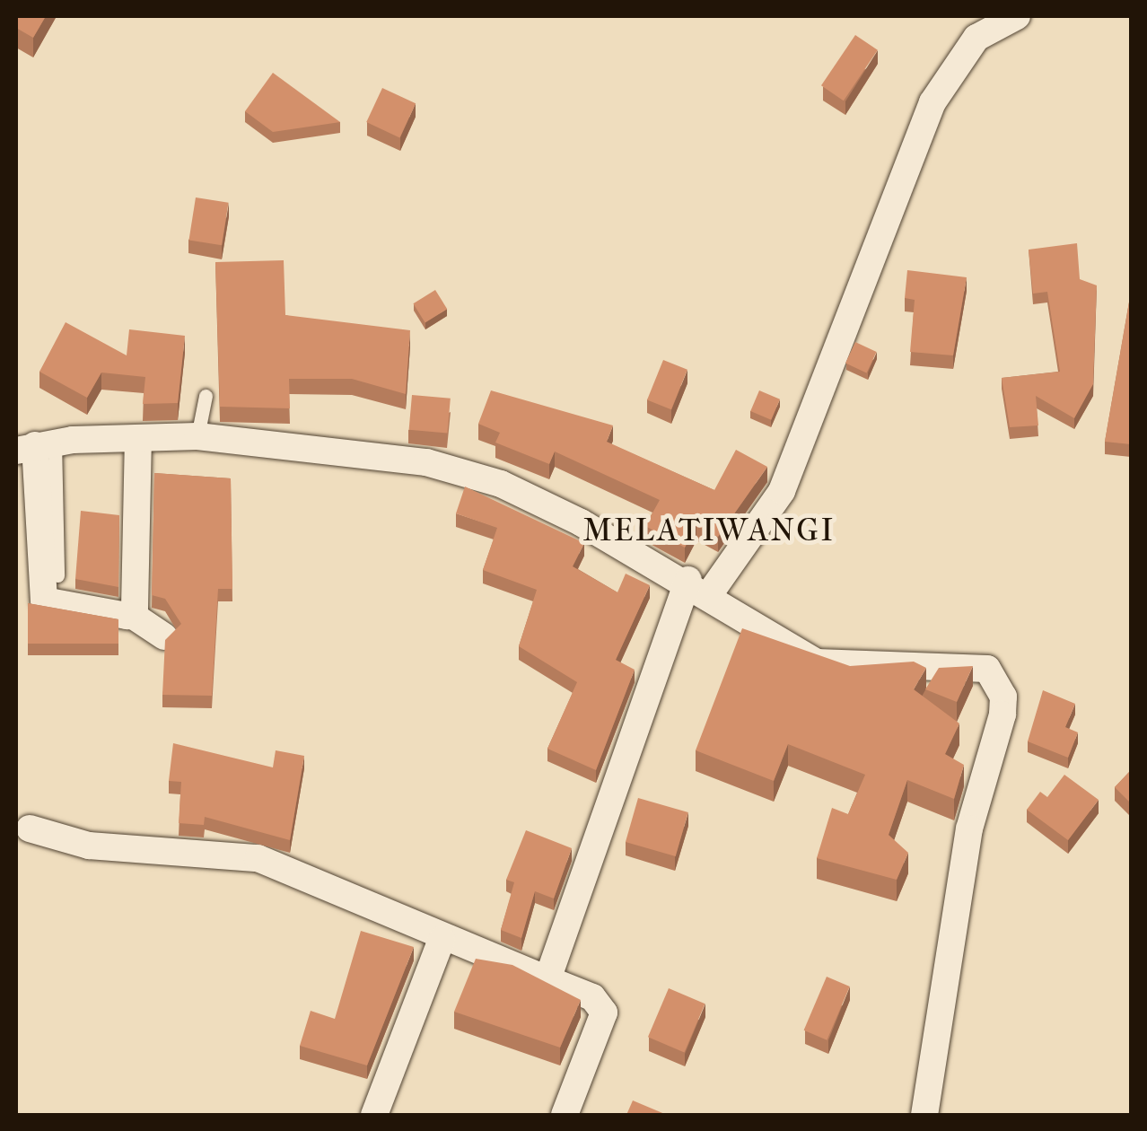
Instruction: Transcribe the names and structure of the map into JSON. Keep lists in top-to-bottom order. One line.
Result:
{"districts":["MELATIWANGI"]}
